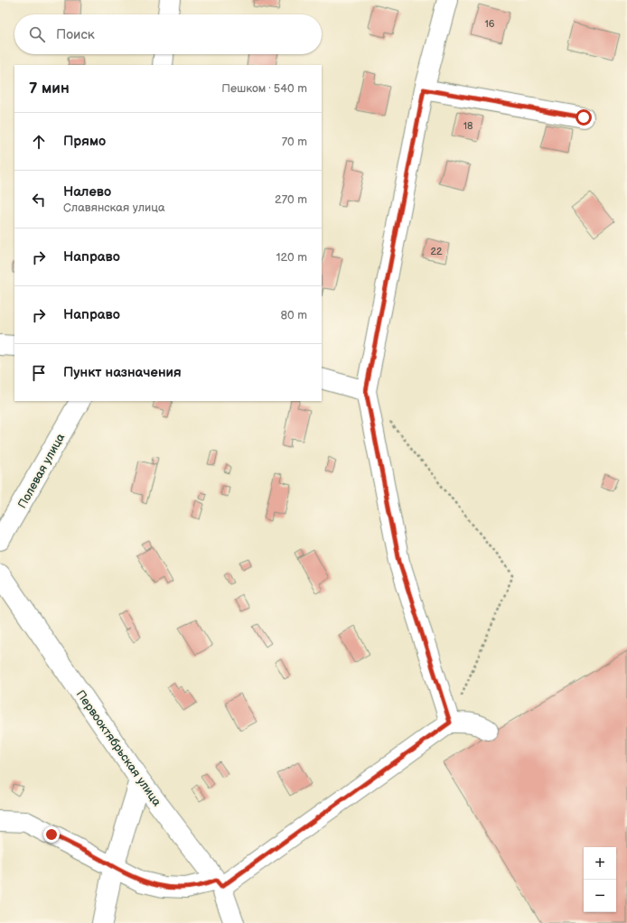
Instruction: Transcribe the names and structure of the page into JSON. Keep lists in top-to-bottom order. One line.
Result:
{"streets":{"street":["Полевая улица","Первооктябрьская улица"]},"house_numbers":["16","18","22"],"page":{"search":"Поиск","heading":["7 мин","Пешком · 540 m"],"list":[["Прямо","70 m"],["Налево","Славянская улица","270 m"],["Направо","120 m"],["Направо","80 m"],"Пункт назначения"],"map_buttons":["+","−"]}}
